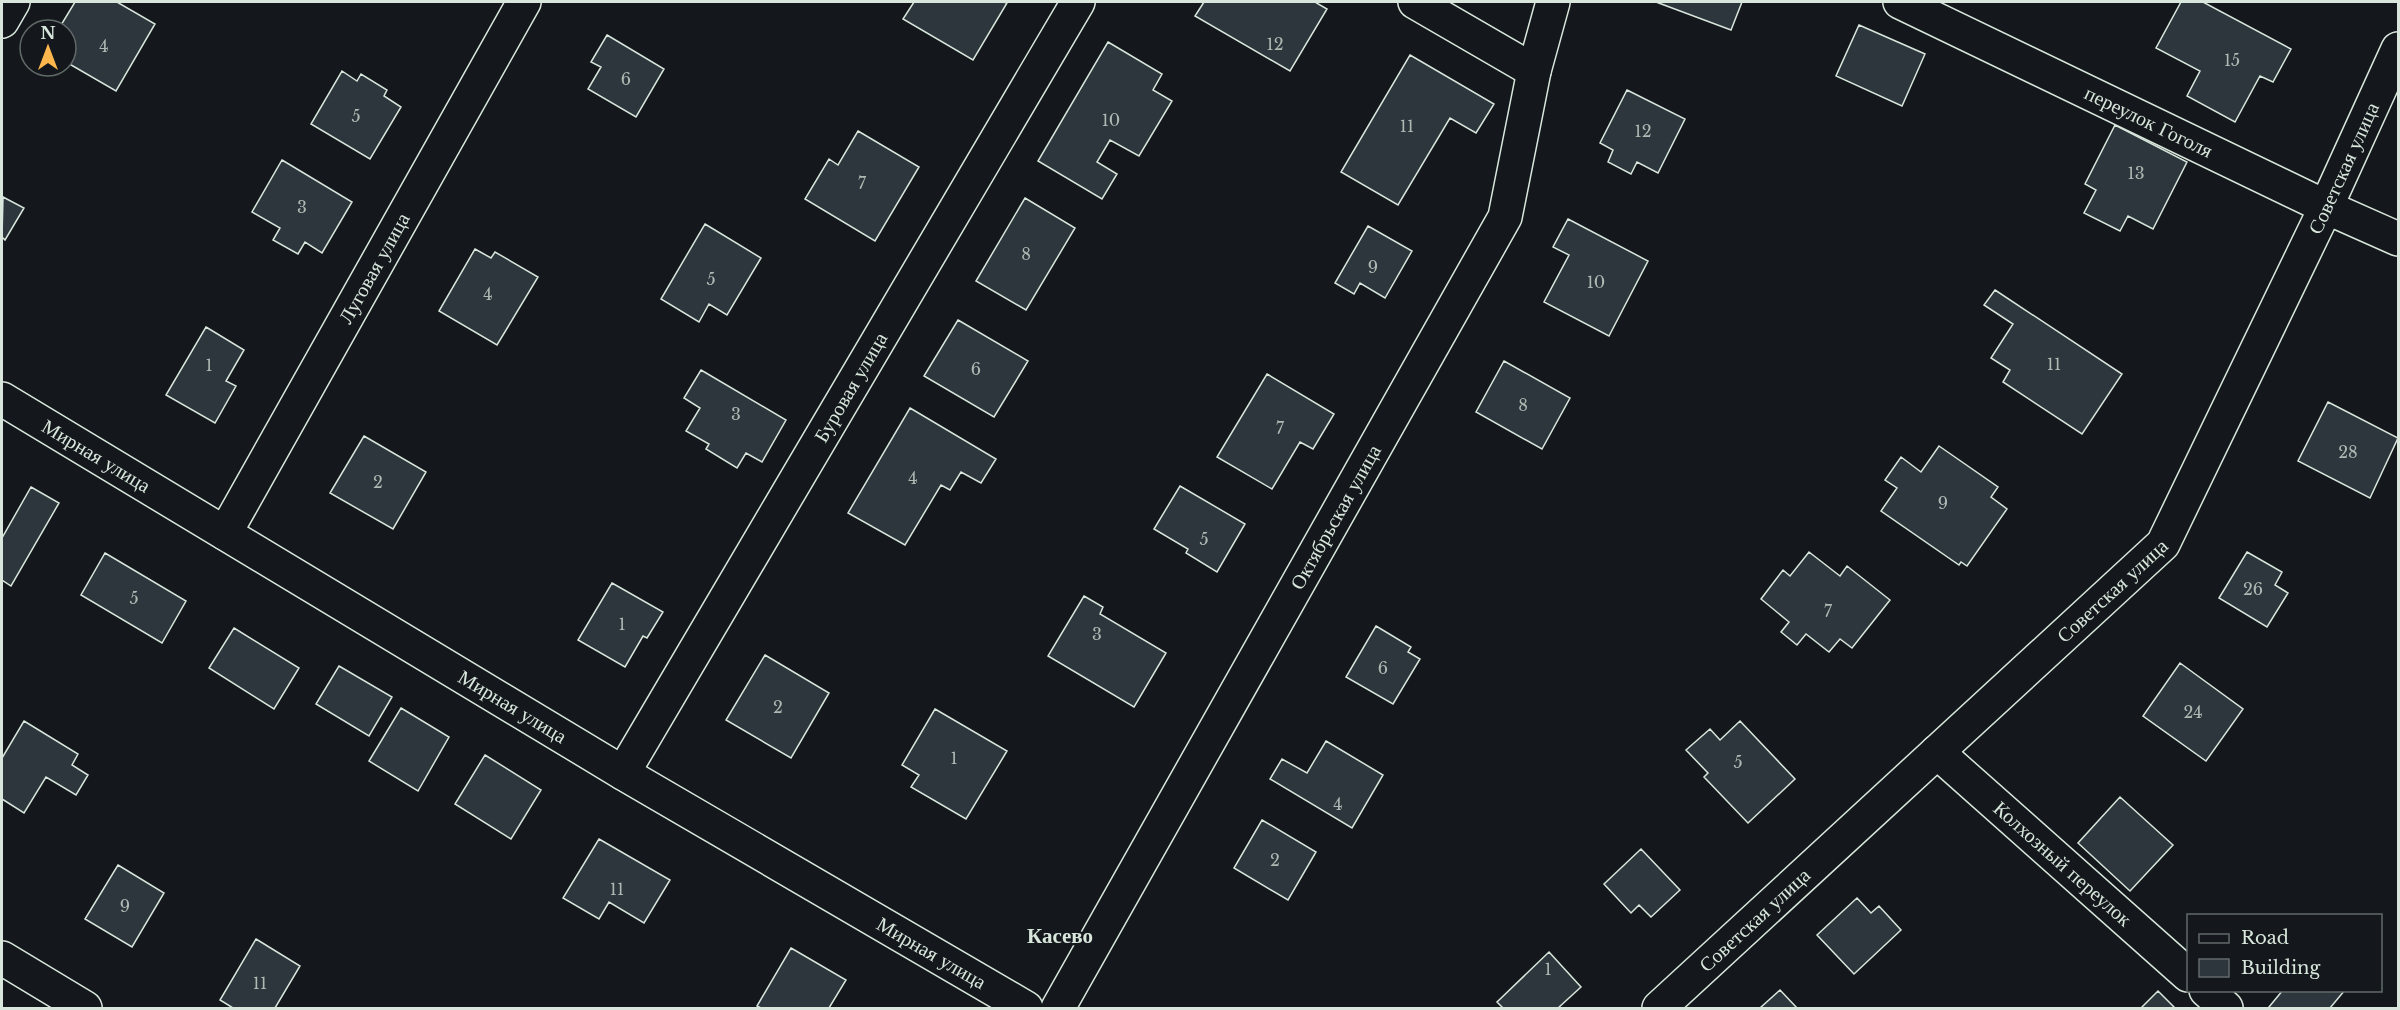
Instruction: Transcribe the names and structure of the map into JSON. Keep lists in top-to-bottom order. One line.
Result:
{"streets":{"street":["переулок Гоголя","Советская улица","Луговая улица","Буровая улица","Мирная улица","Октябрьская улица","Колхозный переулок"]},"crossings":[["переулок Гоголя","Советская улица"],["Советская улица","Колхозный переулок"],["Луговая улица","Мирная улица"],["Буровая улица","Мирная улица"]],"districts":["Касево"],"house_numbers":["12","4","15","6","5","10","11","12","13","7","3","8","9","5","10","4","11","1","6","8","3","7","28","4","2","9","5","26","5","7","1","3","6","2","24","1","5","4","2","11","9","1","11"],"legend":["Road","Building"],"north":"top"}
